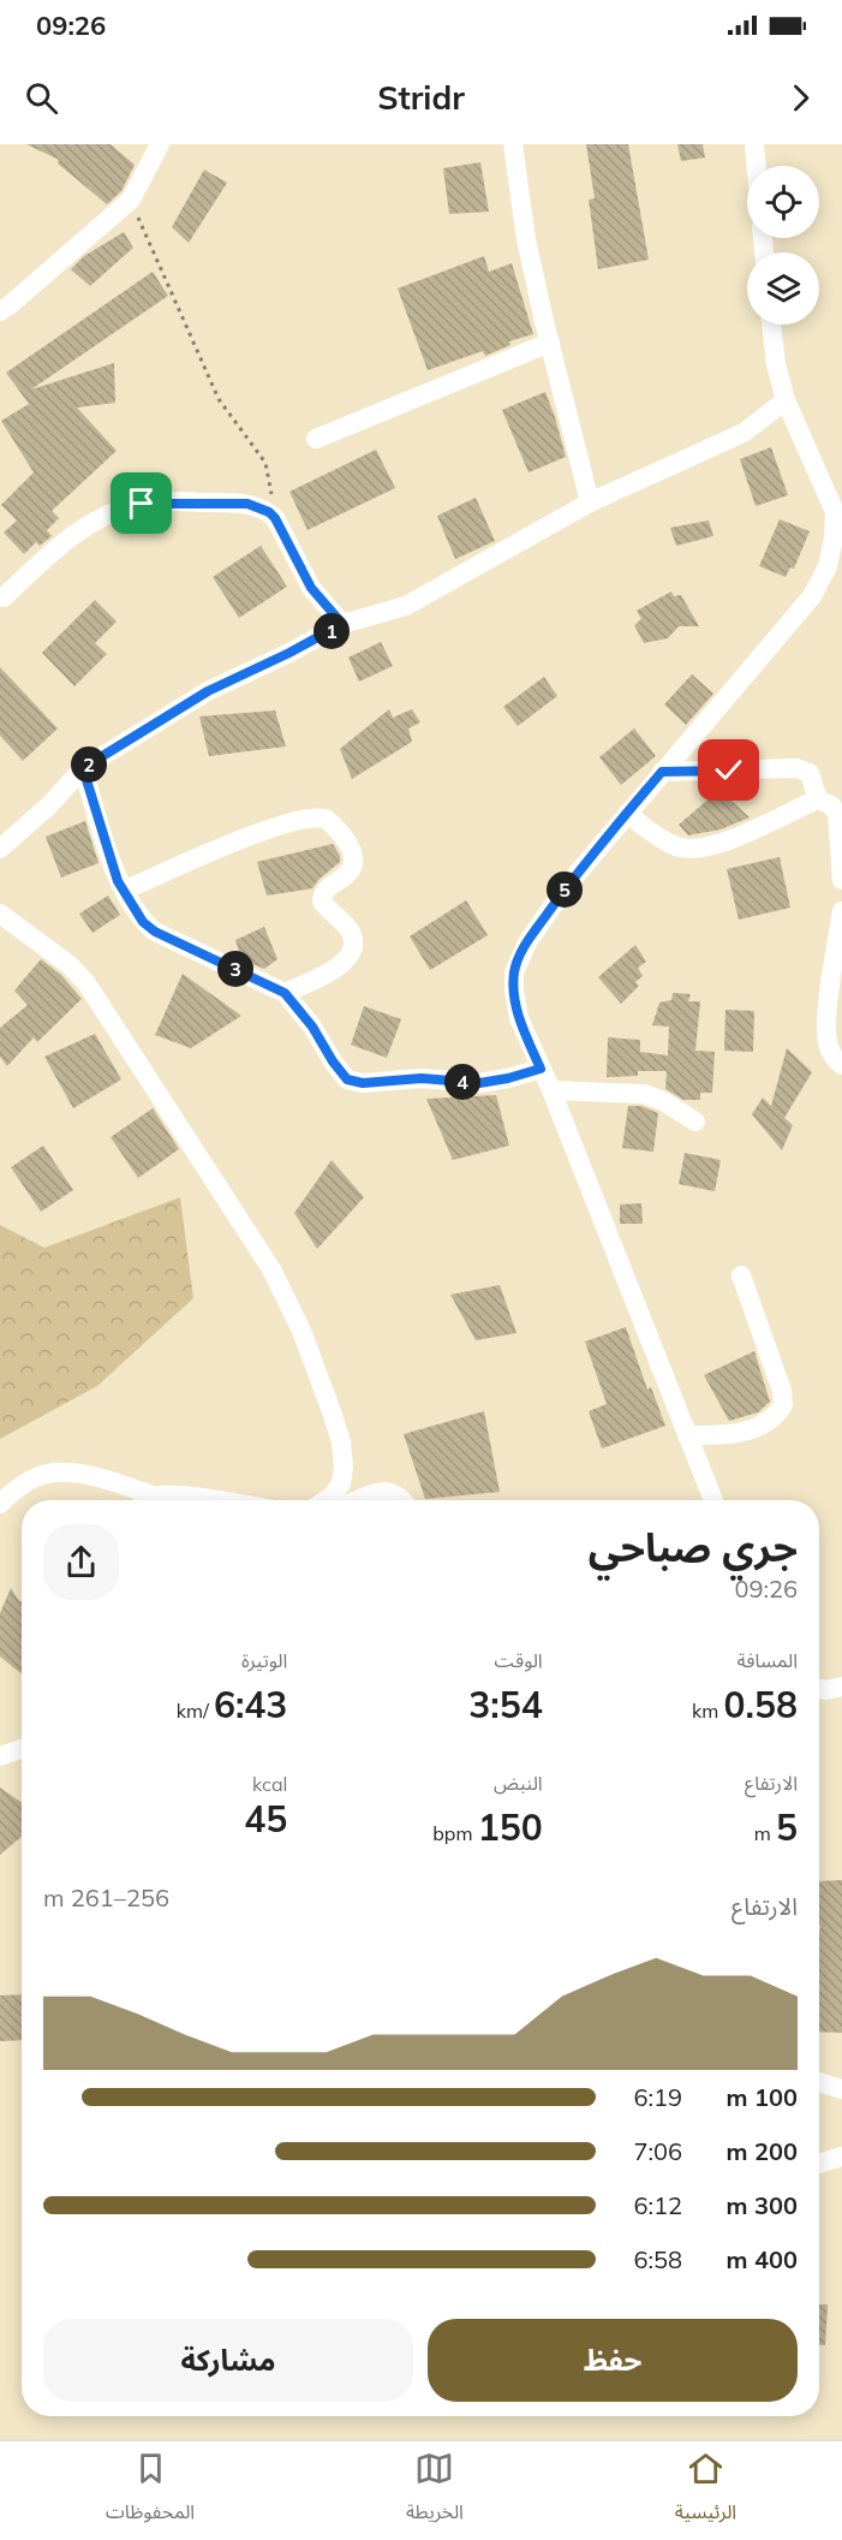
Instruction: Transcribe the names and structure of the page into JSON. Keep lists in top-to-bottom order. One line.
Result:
{"page":{"status":"09:26","header":"Stridr","pins":["1","2","5","3","4"],"heading":["جري صباحي","09:26"],"stats":[["المسافة","0.58 km"],["الوقت","3:54"],["الوتيرة","6:43 /km"],["الارتفاع","5 m"],["النبض","150 bpm"],["kcal","45"]],"chart":["الارتفاع","256–261 m"],"list":[{"name":"100 m","note":"6:19"},{"name":"200 m","note":"7:06"},{"name":"300 m","note":"6:12"},{"name":"400 m","note":"6:58"}],"buttons":["حفظ","مشاركة"],"tabs":["الرئيسية","الخريطة","المحفوظات"]}}
